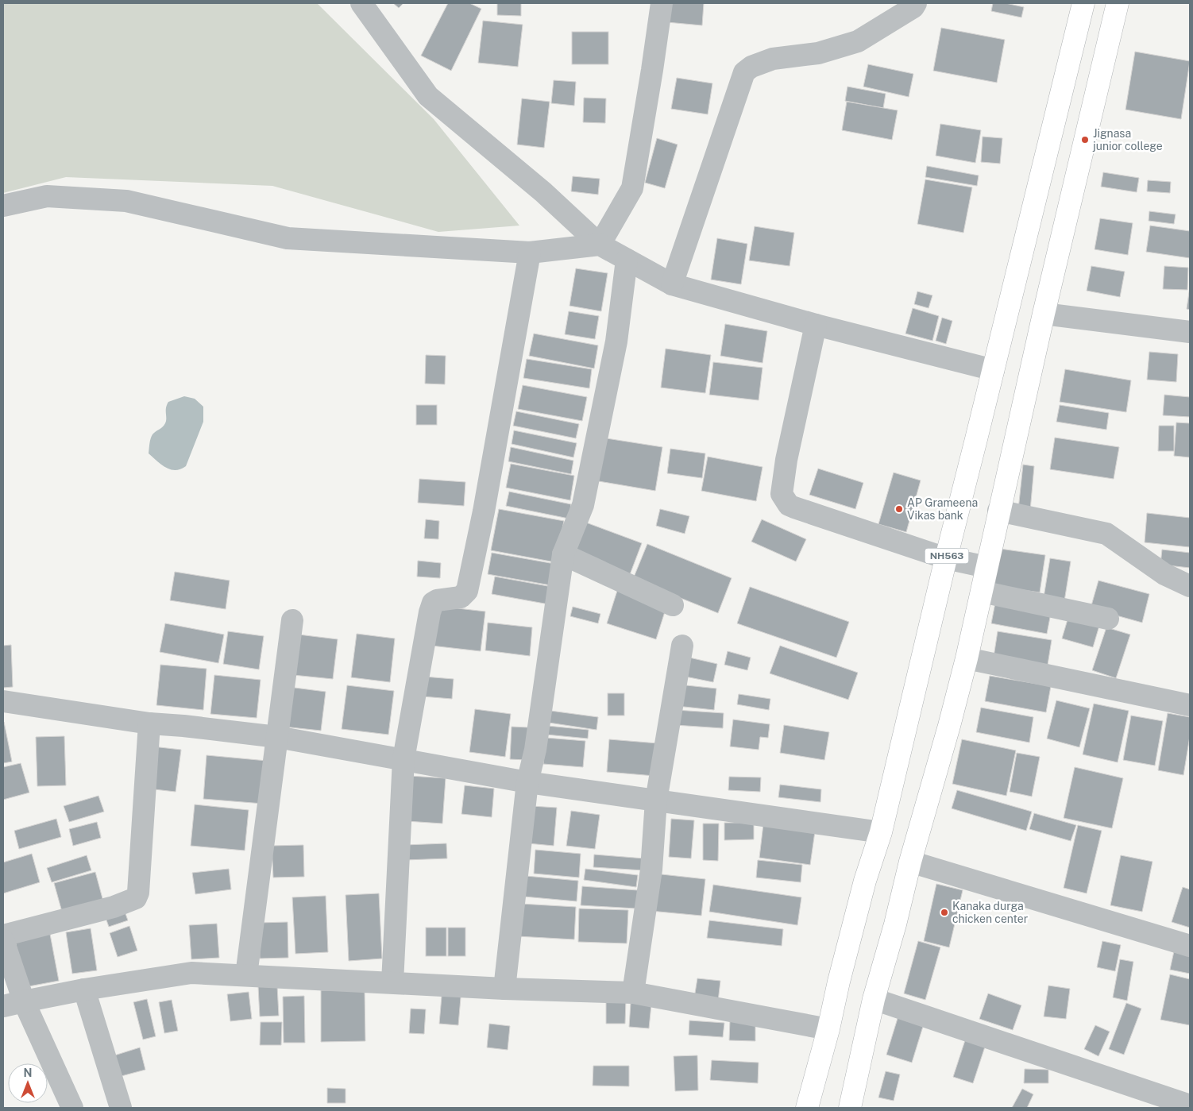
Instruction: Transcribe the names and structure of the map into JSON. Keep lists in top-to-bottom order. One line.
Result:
{"streets":{"highway":["NH563"]},"places":["Jignasa junior college","AP Grameena Vikas bank","Kanaka durga chicken center"],"north":"top"}
